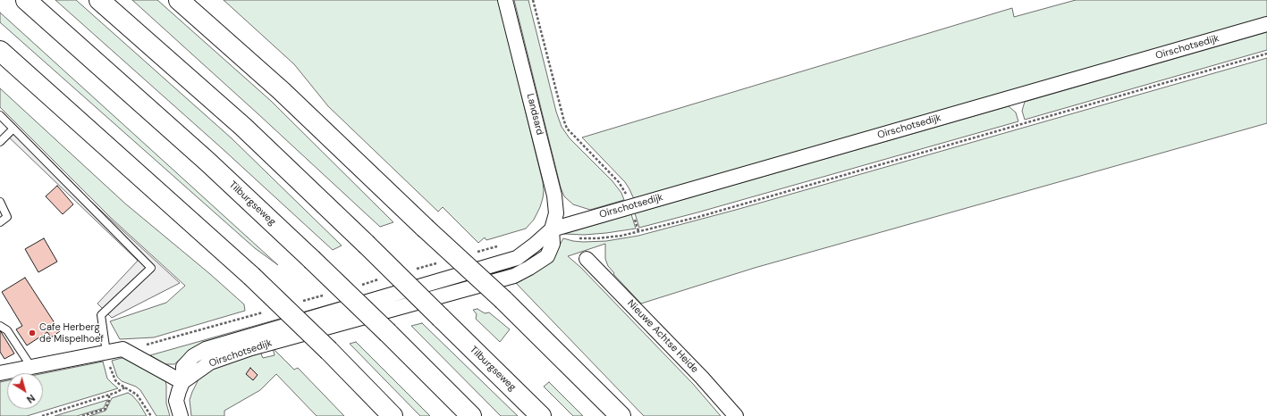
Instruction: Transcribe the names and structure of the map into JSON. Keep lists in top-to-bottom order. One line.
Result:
{"streets":{"highway":["Tilburgseweg"],"street":["Oirschotsedijk","Landsard","Nieuwe Achtse Heide"]},"crossings":[["Oirschotsedijk","Landsard"]],"places":["Cafe Herberg de Mispelhoef"],"north":"bottom right"}
